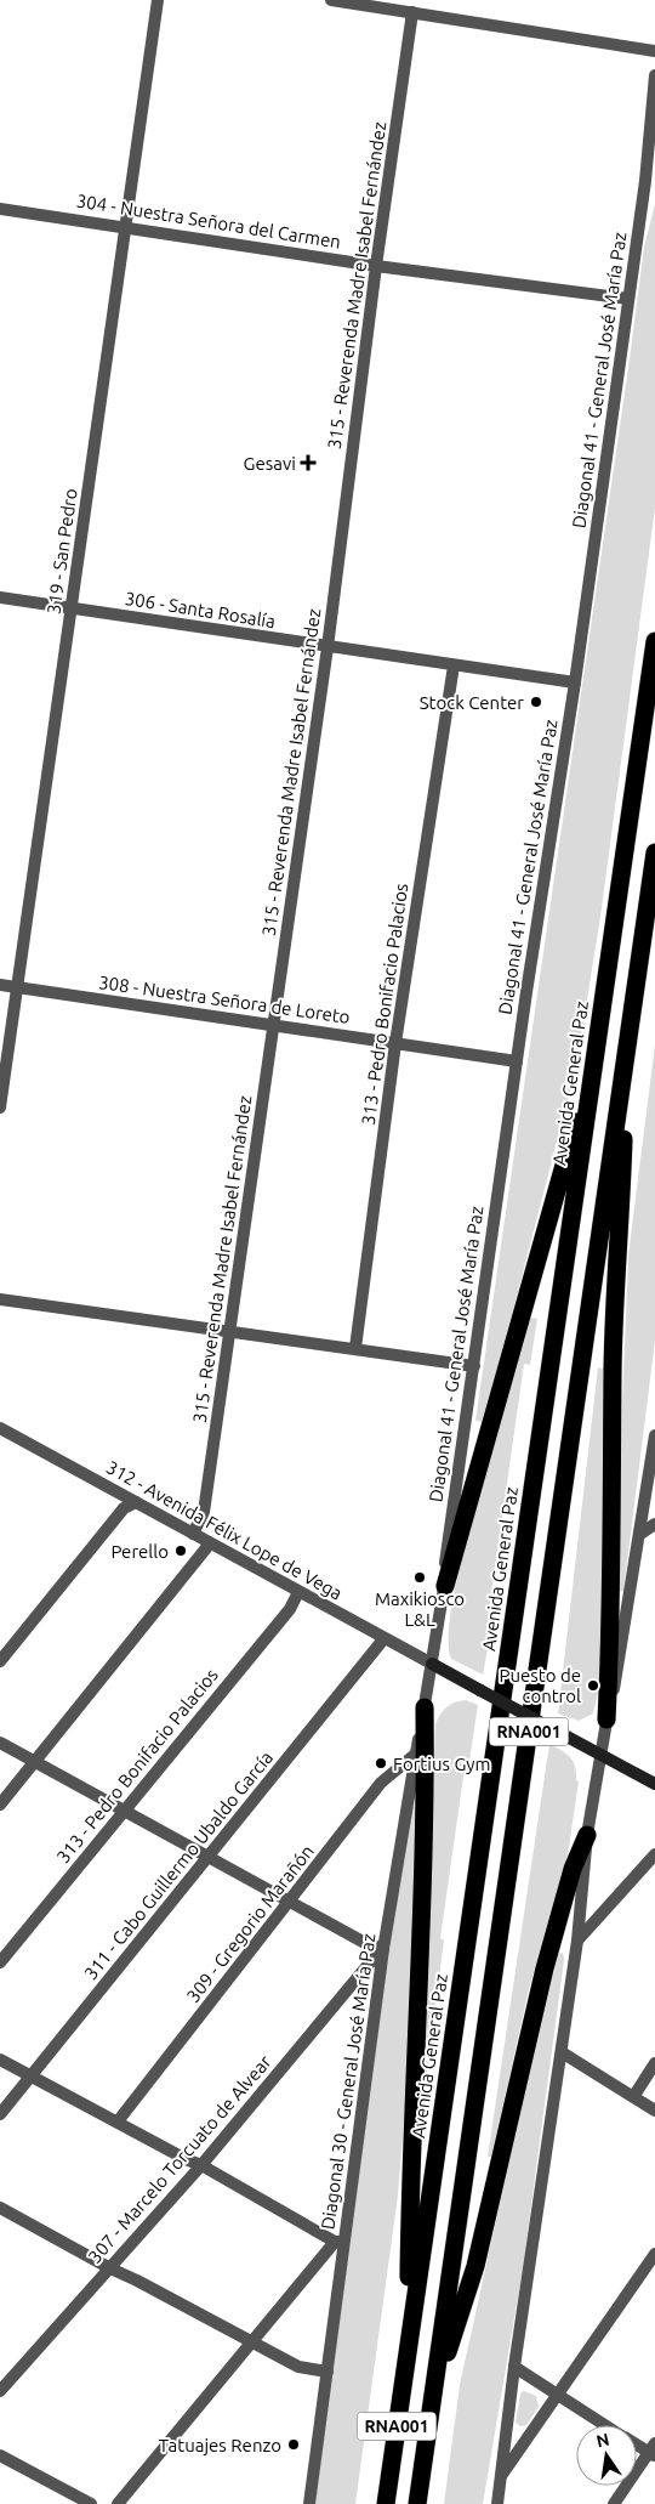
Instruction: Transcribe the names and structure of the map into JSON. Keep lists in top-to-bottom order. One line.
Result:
{"streets":{"highway":["Avenida General Paz","RNA001"],"street":["304 - Nuestra Señora del Carmen","315 - Reverenda Madre Isabel Fernández","Diagonal 41 - General José María Paz","319 - San Pedro","306 - Santa Rosalía","308 - Nuestra Señora de Loreto","313 - Pedro Bonifacio Palacios","312 - Avenida Félix Lope de Vega","311 - Cabo Guillermo Ubaldo García","309 - Gregorio Marañón","Diagonal 30 - General José María Paz","307 - Marcelo Torcuato de Alvear"]},"crossings":[["304 - Nuestra Señora del Carmen","315 - Reverenda Madre Isabel Fernández"],["304 - Nuestra Señora del Carmen","Diagonal 41 - General José María Paz"],["304 - Nuestra Señora del Carmen","319 - San Pedro"],["315 - Reverenda Madre Isabel Fernández","306 - Santa Rosalía"],["315 - Reverenda Madre Isabel Fernández","308 - Nuestra Señora de Loreto"],["315 - Reverenda Madre Isabel Fernández","312 - Avenida Félix Lope de Vega"],["Diagonal 41 - General José María Paz","306 - Santa Rosalía"],["Diagonal 41 - General José María Paz","308 - Nuestra Señora de Loreto"],["Diagonal 41 - General José María Paz","312 - Avenida Félix Lope de Vega"],["Diagonal 41 - General José María Paz","Diagonal 30 - General José María Paz"],["319 - San Pedro","306 - Santa Rosalía"],["319 - San Pedro","308 - Nuestra Señora de Loreto"],["306 - Santa Rosalía","313 - Pedro Bonifacio Palacios"],["308 - Nuestra Señora de Loreto","313 - Pedro Bonifacio Palacios"],["313 - Pedro Bonifacio Palacios","312 - Avenida Félix Lope de Vega"],["312 - Avenida Félix Lope de Vega","311 - Cabo Guillermo Ubaldo García"],["312 - Avenida Félix Lope de Vega","Diagonal 30 - General José María Paz"],["309 - Gregorio Marañón","Diagonal 30 - General José María Paz"],["Diagonal 30 - General José María Paz","307 - Marcelo Torcuato de Alvear"]],"places":{"health":["Gesavi"],"other":["Stock Center","Perello","Maxikiosco L&L","Puesto de control","Fortius Gym","Tatuajes Renzo"]},"north":"top"}
